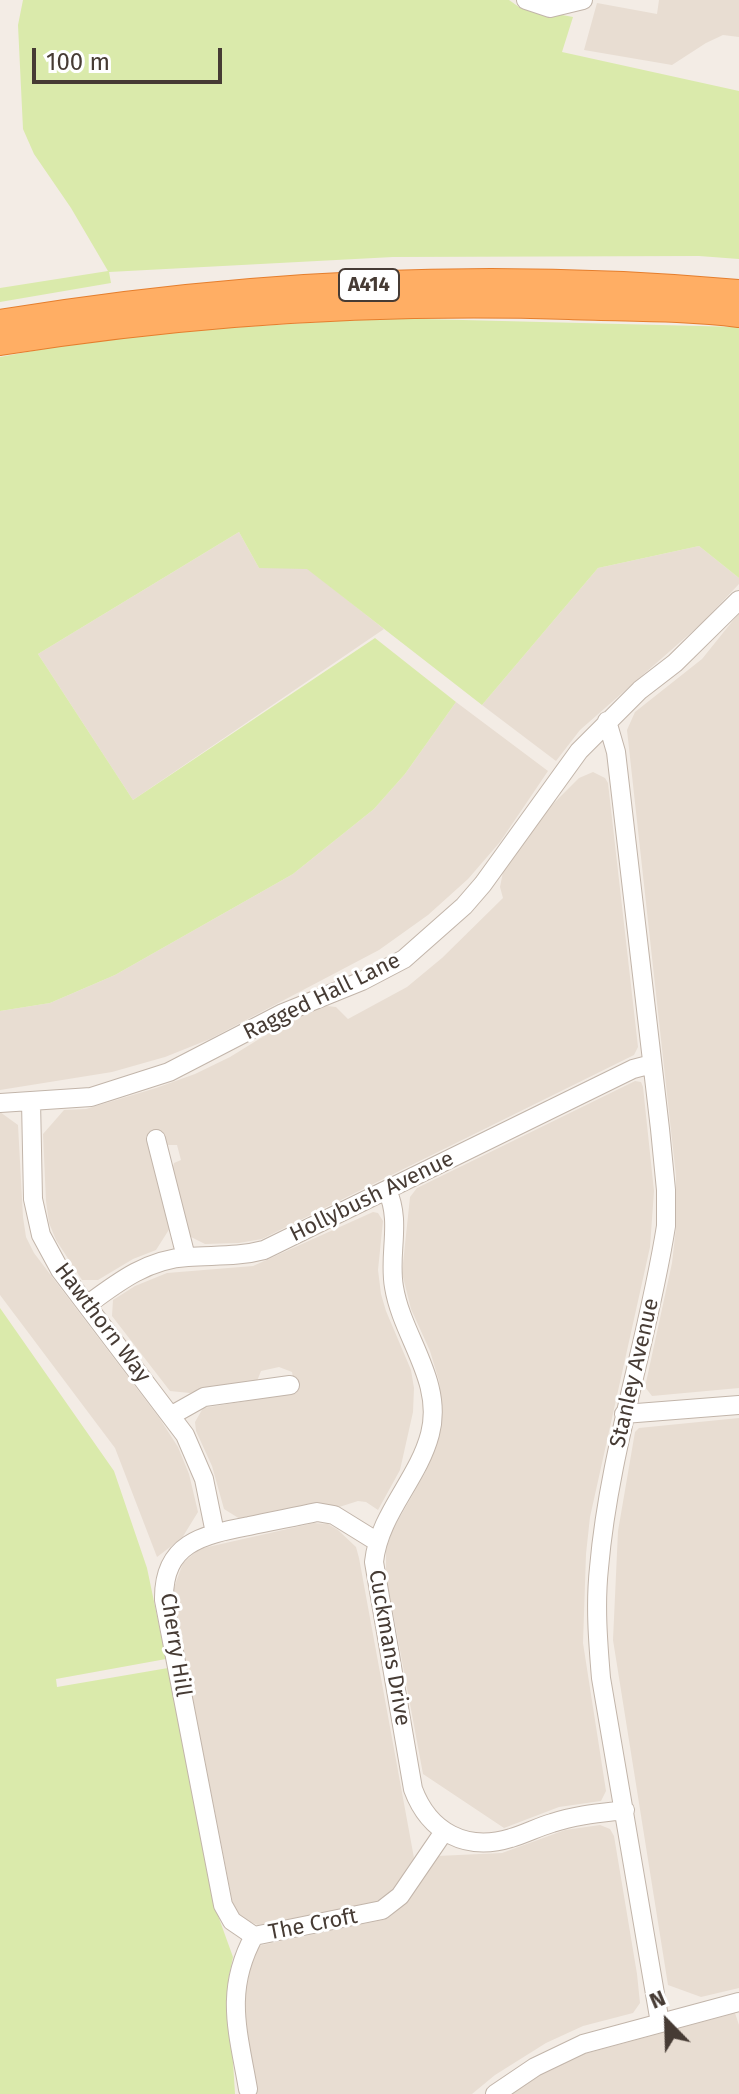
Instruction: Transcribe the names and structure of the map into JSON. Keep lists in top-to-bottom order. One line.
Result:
{"streets":{"highway":["A414"],"street":["Ragged Hall Lane","Hollybush Avenue","Hawthorn Way","Stanley Avenue","Cherry Hill","Cuckmans Drive","The Croft"]},"crossings":[["Ragged Hall Lane","Hawthorn Way"],["Ragged Hall Lane","Stanley Avenue"],["Hollybush Avenue","Hawthorn Way"],["Hollybush Avenue","Stanley Avenue"],["Hollybush Avenue","Cuckmans Drive"],["Hawthorn Way","Cherry Hill"],["Cherry Hill","Cuckmans Drive"],["Cherry Hill","The Croft"],["Cuckmans Drive","The Croft"]],"scale_bar":"100 m","north":"top left"}
